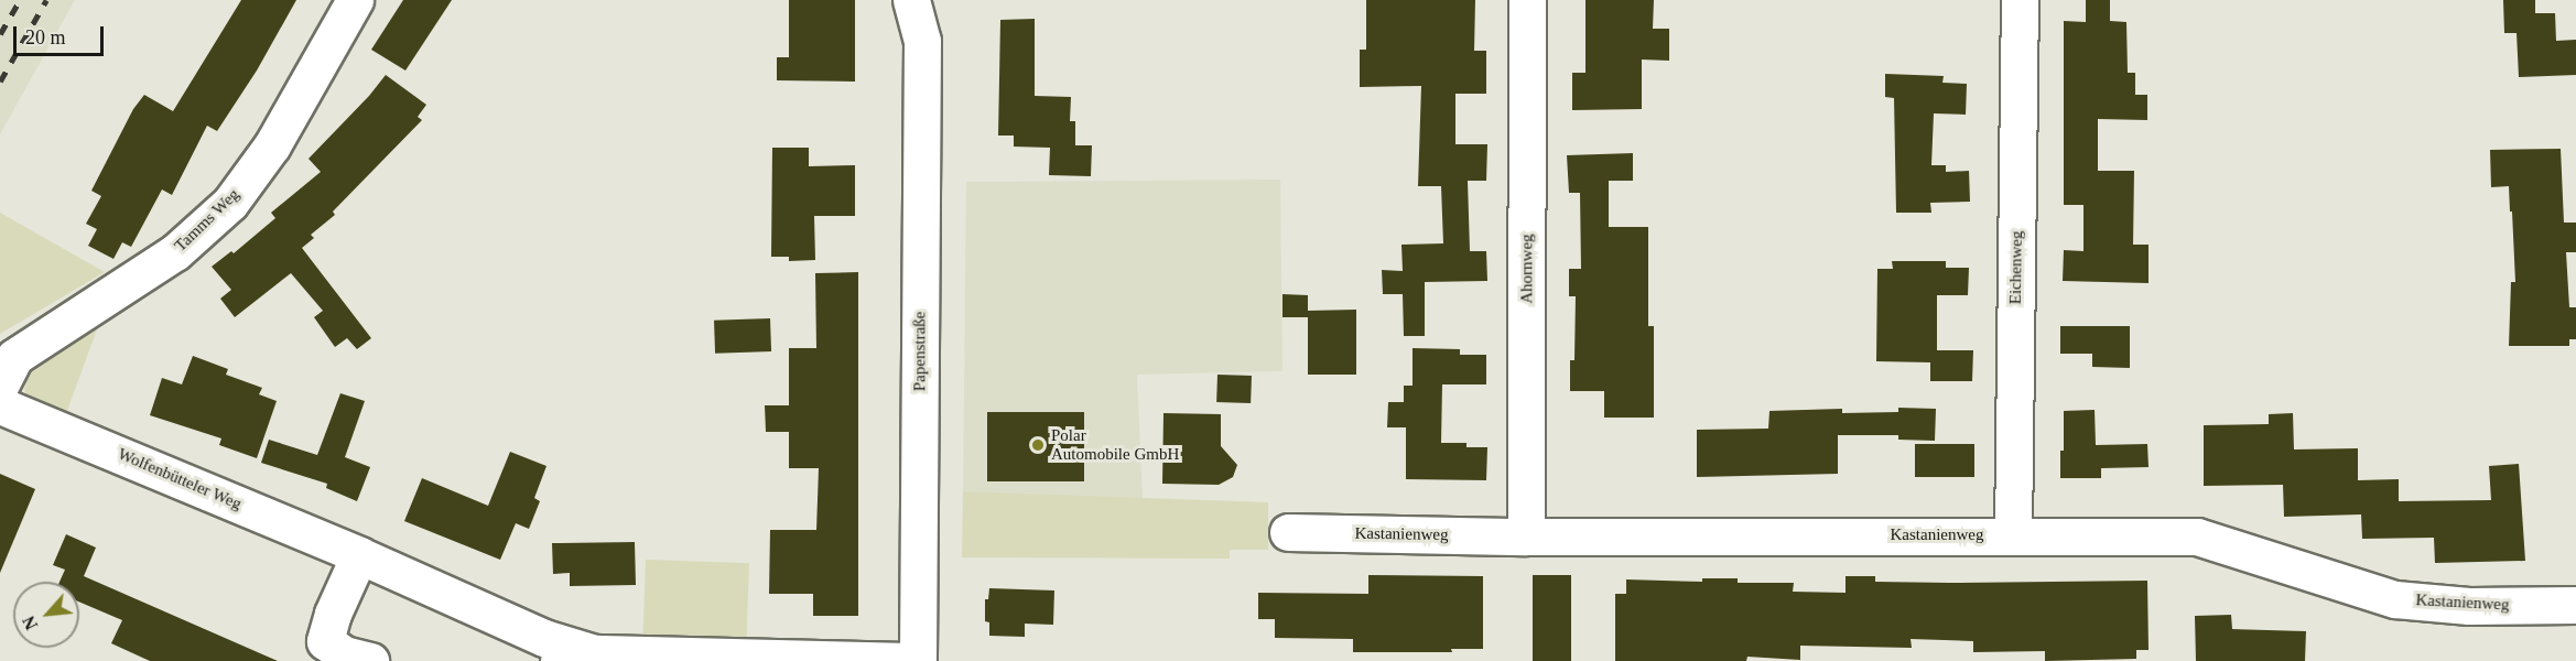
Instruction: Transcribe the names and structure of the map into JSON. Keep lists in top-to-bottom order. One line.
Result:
{"streets":{"street":["Tamms Weg","Eichenweg","Ahornweg","Papenstraße","Wolfenbütteler Weg","Kastanienweg"]},"crossings":[["Eichenweg","Kastanienweg"],["Ahornweg","Kastanienweg"]],"places":["Polar Automobile GmbH"],"scale_bar":"20 m","north":"bottom left"}
